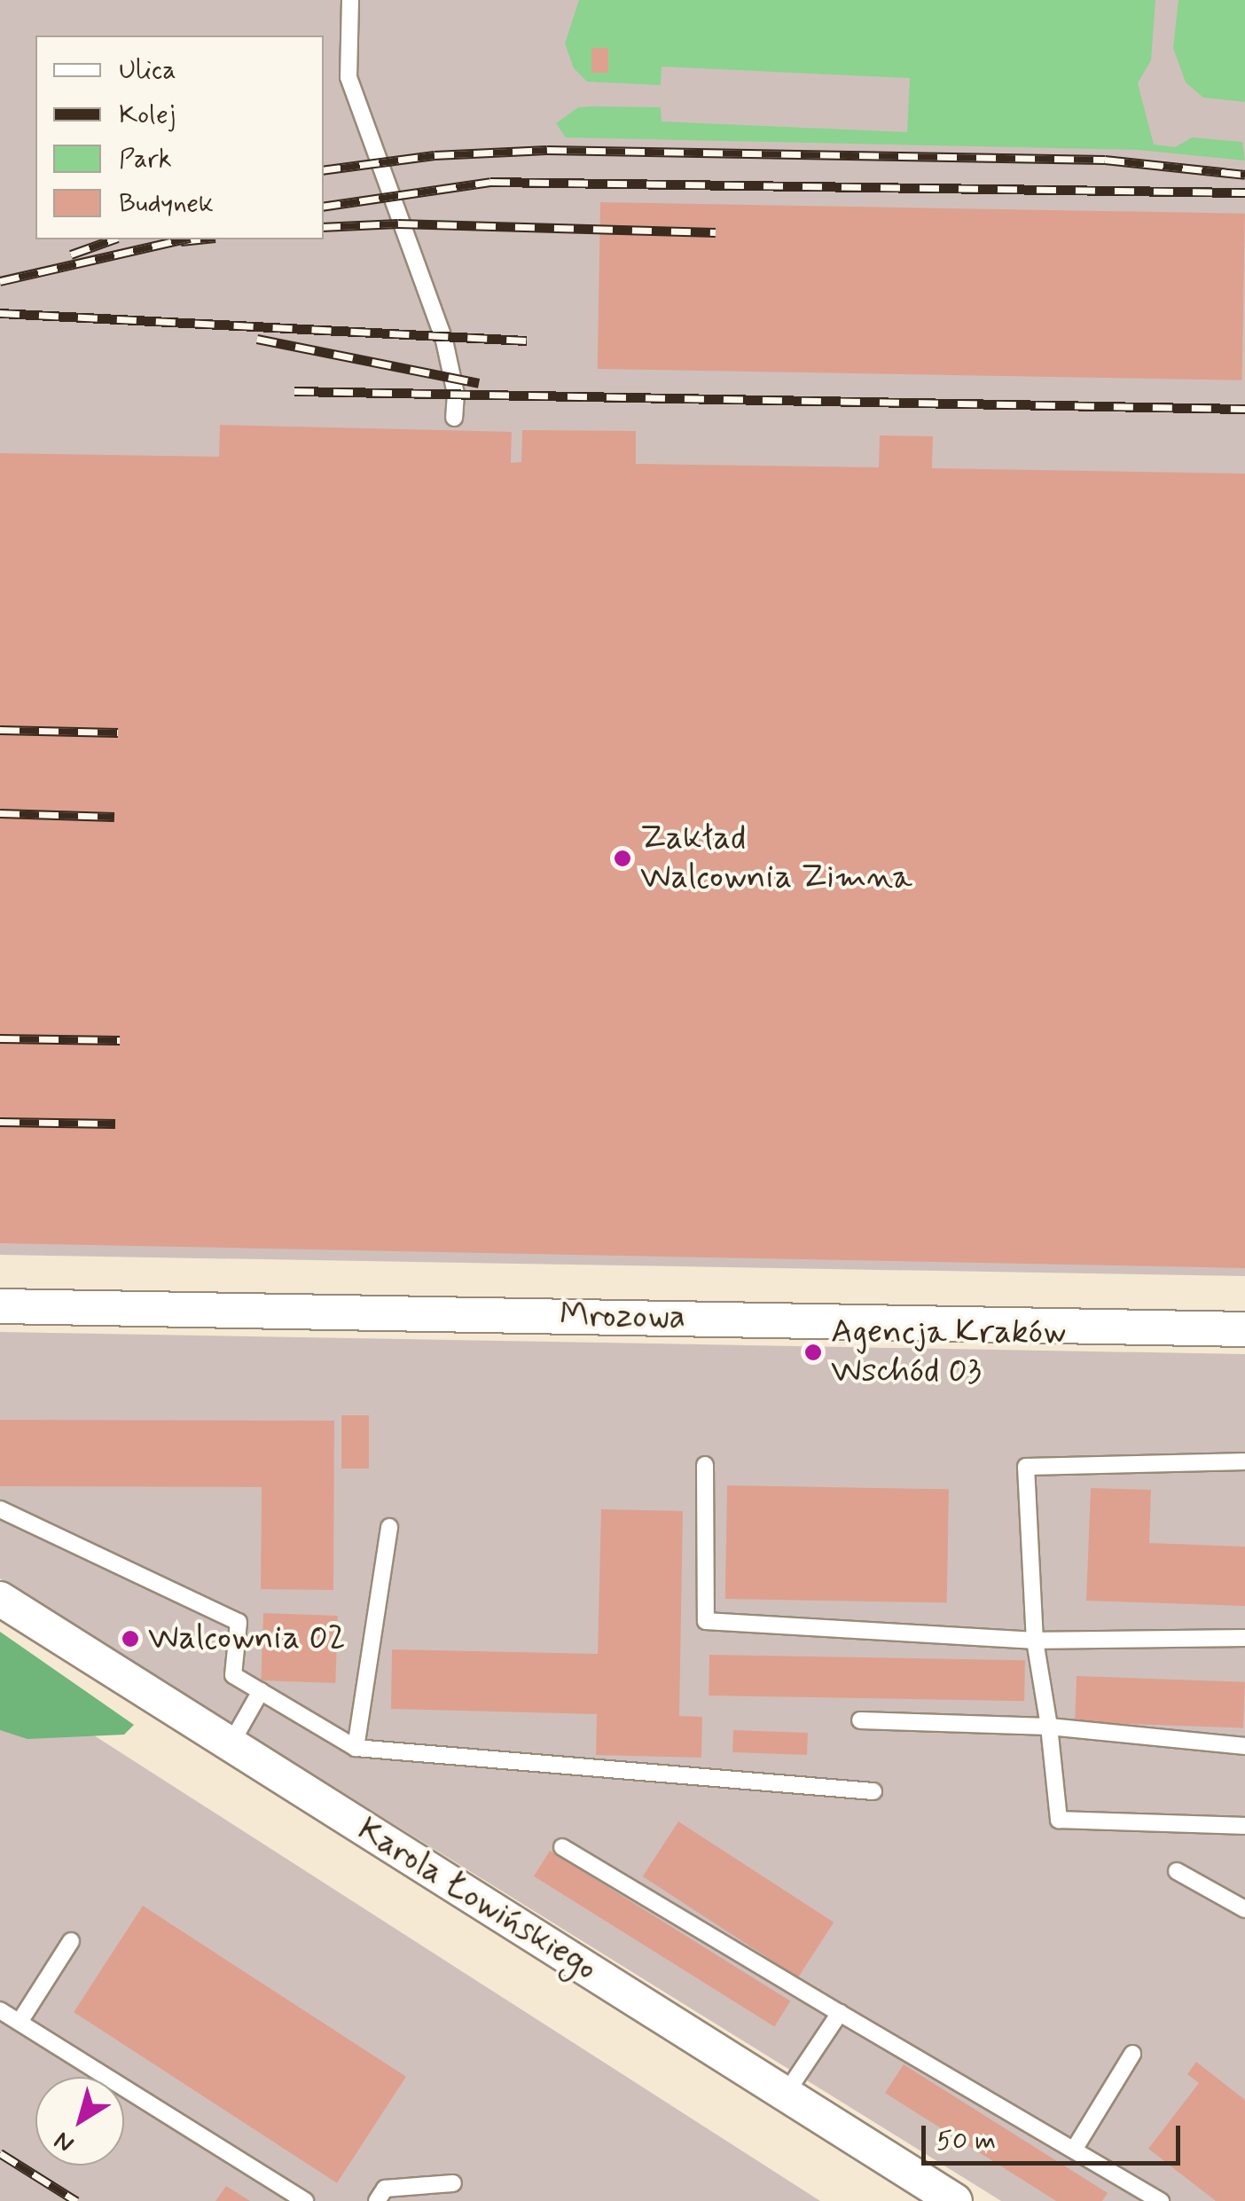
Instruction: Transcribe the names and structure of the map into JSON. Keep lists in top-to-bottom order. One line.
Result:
{"streets":{"street":["Mrozowa","Karola Łowińskiego"]},"places":["Zakład Walcownia Zimna","Agencja Kraków Wschód 03","Walcownia 02"],"legend":["Ulica","Kolej","Park","Budynek"],"scale_bar":"50 m","north":"bottom left"}
